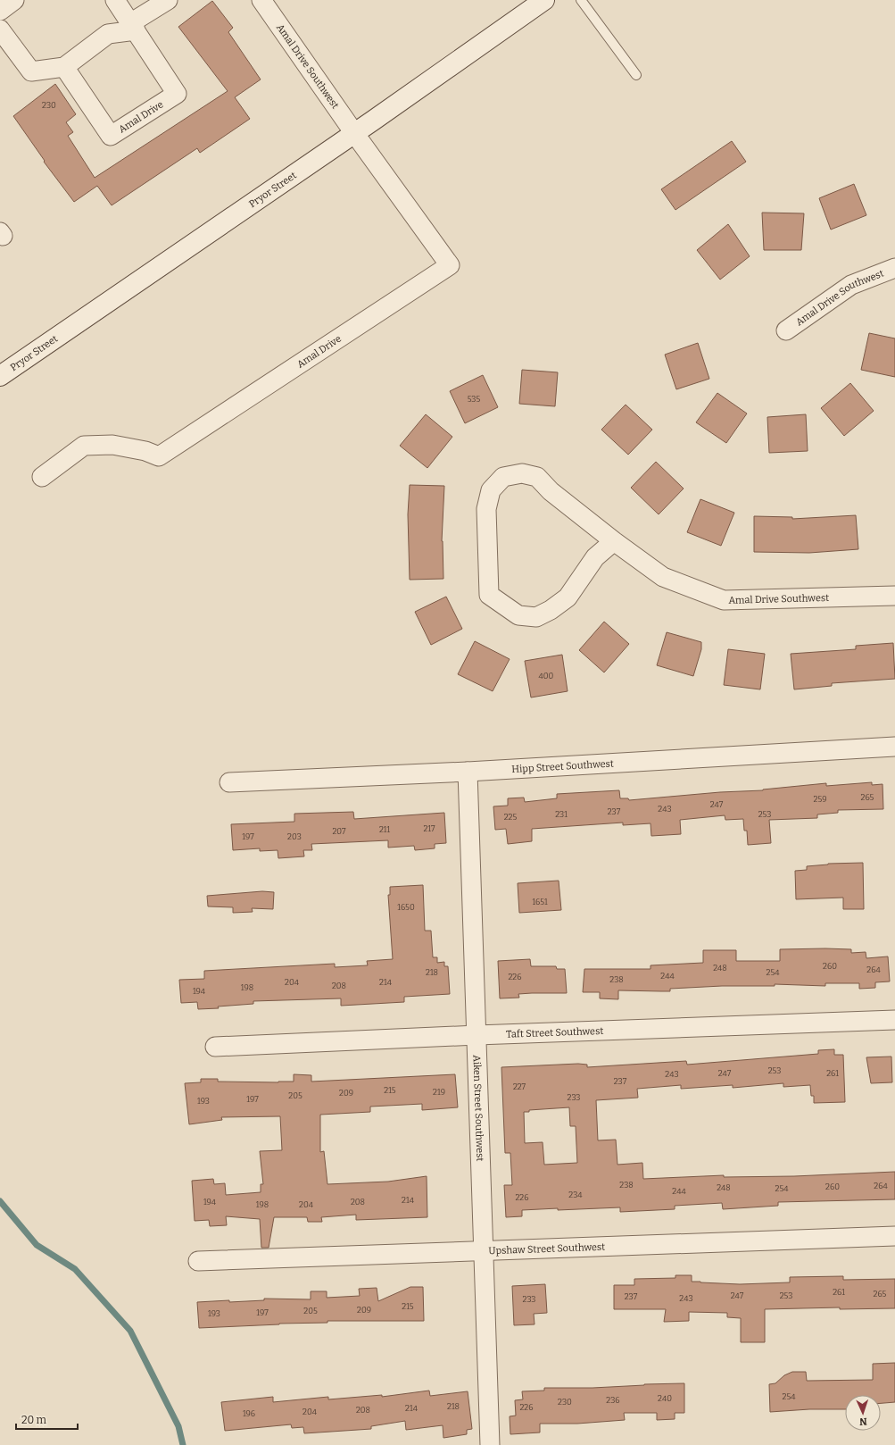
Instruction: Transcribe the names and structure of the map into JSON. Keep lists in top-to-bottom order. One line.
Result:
{"streets":{"main road":["Pryor Street"],"street":["Amal Drive Southwest","Amal Drive","Hipp Street Southwest","Taft Street Southwest","Aiken Street Southwest","Upshaw Street Southwest"]},"crossings":[["Amal Drive Southwest","Amal Drive"],["Amal Drive Southwest","Pryor Street"],["Amal Drive","Pryor Street"],["Hipp Street Southwest","Aiken Street Southwest"],["Taft Street Southwest","Aiken Street Southwest"],["Aiken Street Southwest","Upshaw Street Southwest"]],"house_numbers":["230","535","400","265","259","247","243","237","231","253","225","217","211","207","197","203","1651","1650","260","248","264","218","254","244","226","238","204","214","208","198","194","253","247","261","243","237","227","215","219","209","205","233","197","193","238","264","260","248","254","244","234","226","214","194","208","198","204","261","265","247","253","237","243","233","215","209","205","197","193","254","240","236","230","218","226","214","208","204","196"],"scale_bar":"20 m","north":"bottom"}
